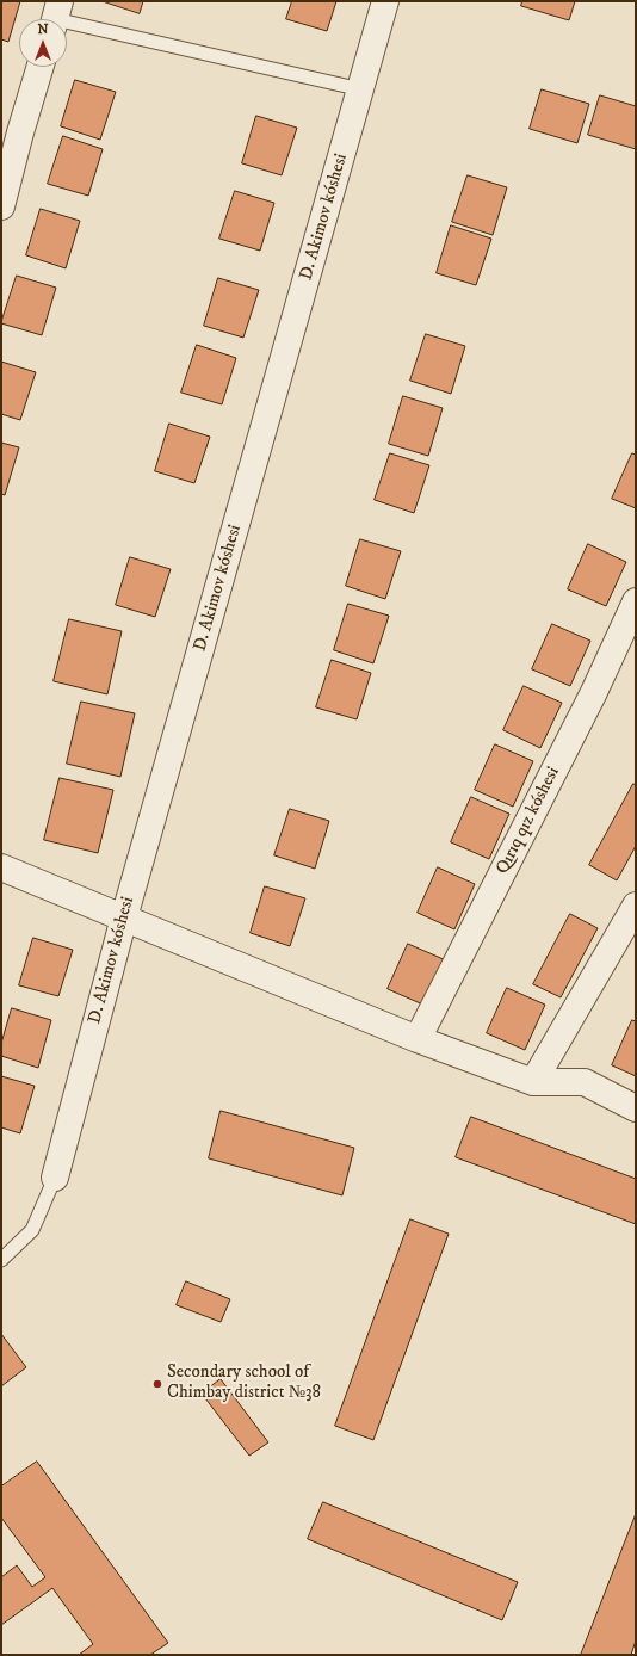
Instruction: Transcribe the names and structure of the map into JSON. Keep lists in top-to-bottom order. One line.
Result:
{"streets":{"street":["D. Akimov kóshesi","Qırıq qız kóshesi"]},"places":["Secondary school of Chimbay district №38"],"north":"top"}
